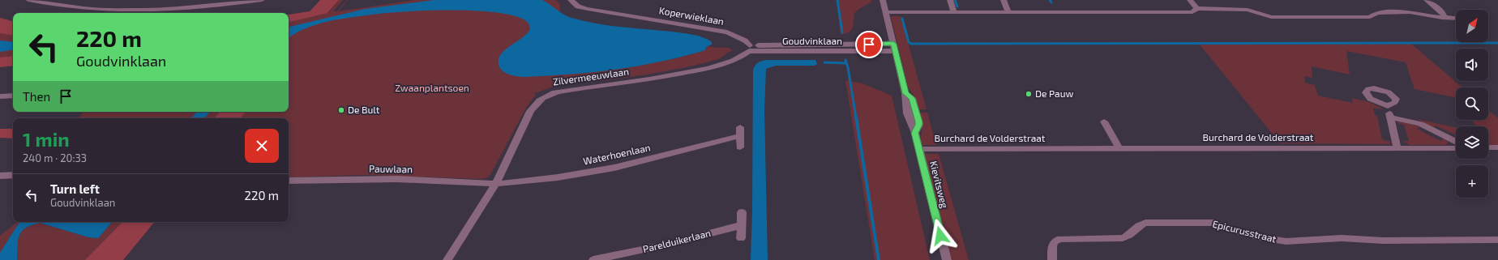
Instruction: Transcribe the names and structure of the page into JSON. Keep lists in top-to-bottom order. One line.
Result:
{"streets":{"street":["Koperwieklaan","Goudvinklaan","Zilvermeeuwlaan","Burchard de Volderstraat","Waterhoenlaan","Pauwlaan","Kievitsweg","Epicurusstraat","Parelduikerlaan"]},"crossings":[["Koperwieklaan","Goudvinklaan"],["Koperwieklaan","Zilvermeeuwlaan"],["Goudvinklaan","Zilvermeeuwlaan"],["Goudvinklaan","Kievitsweg"],["Zilvermeeuwlaan","Waterhoenlaan"],["Zilvermeeuwlaan","Pauwlaan"],["Burchard de Volderstraat","Kievitsweg"],["Waterhoenlaan","Pauwlaan"]],"parks":["Zwaanplantsoen"],"places":["De Pauw","De Bult"],"north":"top right","page":{"map_buttons":"+","turn":["220 m","Goudvinklaan"],"then":"Then","heading":["1 min","240 m · 20:33"],"list":[{"name":"Turn left","note":"Goudvinklaan","value":"220 m"}]}}
